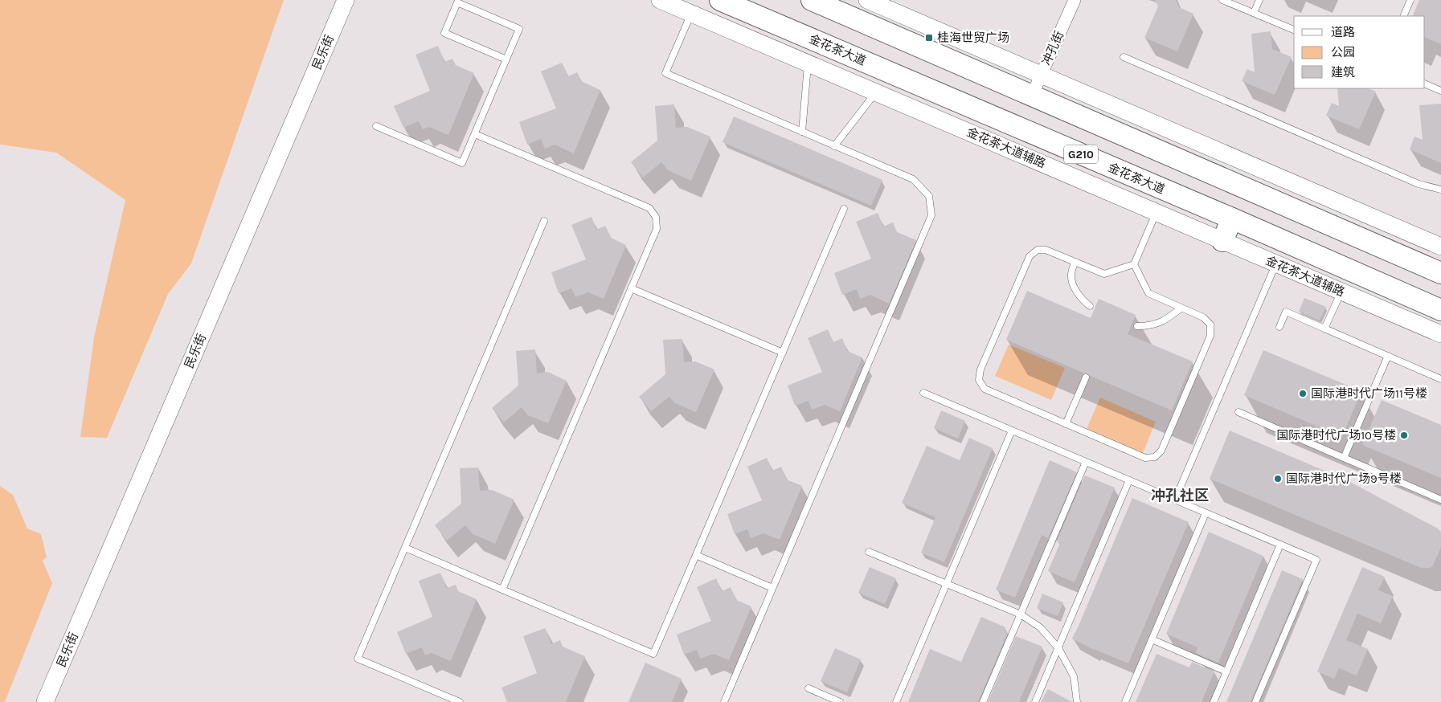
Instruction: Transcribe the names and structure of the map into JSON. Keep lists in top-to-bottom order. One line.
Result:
{"streets":{"highway":["金花茶大道","G210"],"street":["冲孔街","民乐街","金花茶大道辅路"]},"districts":["冲孔社区"],"places":{"transit":["桂海世贸广场"],"other":["国际港时代广场11号楼","国际港时代广场10号楼","国际港时代广场9号楼"]},"legend":["道路","公园","建筑"]}
